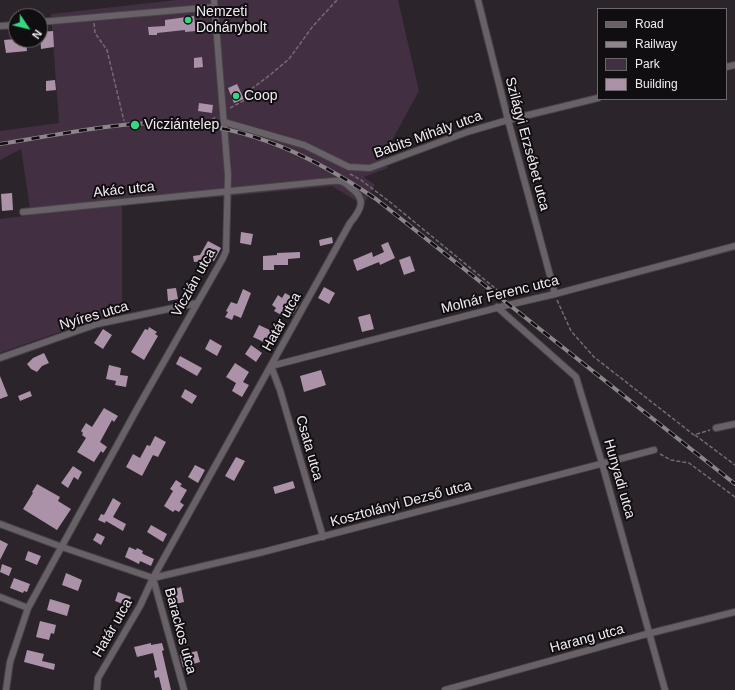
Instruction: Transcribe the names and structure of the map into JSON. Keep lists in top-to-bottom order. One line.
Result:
{"streets":{"street":["Babits Mihály utca","Szilágyi Erzsébet utca","Akác utca","Viczián utca","Molnár Ferenc utca","Nyíres utca","Határ utca","Csata utca","Hunyadi utca","Kosztolányi Dezső utca","Barackos utca","Harang utca"]},"crossings":[["Babits Mihály utca","Szilágyi Erzsébet utca"],["Babits Mihály utca","Viczián utca"],["Szilágyi Erzsébet utca","Molnár Ferenc utca"],["Akác utca","Viczián utca"],["Akác utca","Határ utca"],["Viczián utca","Nyíres utca"],["Viczián utca","Határ utca"],["Molnár Ferenc utca","Határ utca"],["Molnár Ferenc utca","Csata utca"],["Molnár Ferenc utca","Hunyadi utca"],["Határ utca","Csata utca"],["Határ utca","Kosztolányi Dezső utca"],["Határ utca","Barackos utca"],["Csata utca","Kosztolányi Dezső utca"],["Hunyadi utca","Kosztolányi Dezső utca"],["Hunyadi utca","Harang utca"],["Kosztolányi Dezső utca","Barackos utca"]],"places":["Nemzeti Dohánybolt","Coop","Vicziántelep"],"legend":["Road","Railway","Park","Building"],"north":"bottom right"}
